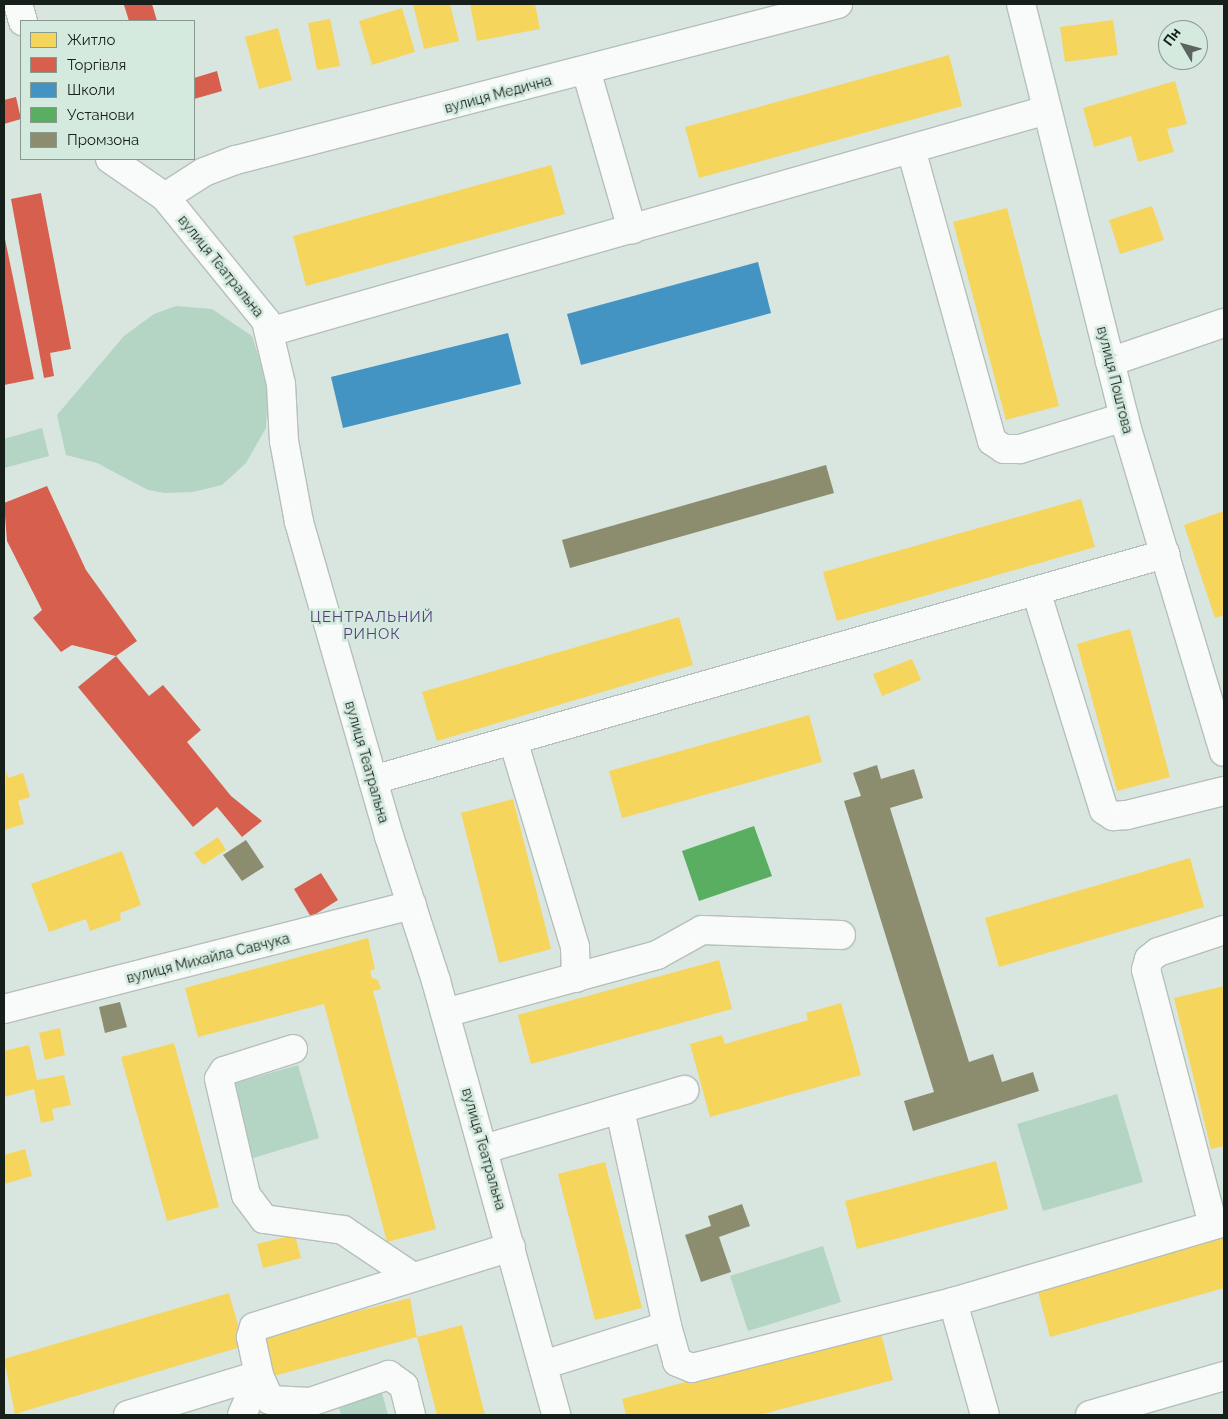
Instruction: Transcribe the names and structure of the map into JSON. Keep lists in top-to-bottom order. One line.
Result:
{"streets":{"street":["вулиця Медична","вулиця Театральна","вулиця Поштова","вулиця Михайла Савчука"]},"crossings":[["вулиця Медична","вулиця Театральна"],["вулиця Театральна","вулиця Михайла Савчука"]],"districts":["ЦЕНТРАЛЬНИЙ РИНОК"],"legend":["Житло","Торгівля","Школи","Установи","Промзона"],"north":"top left"}
